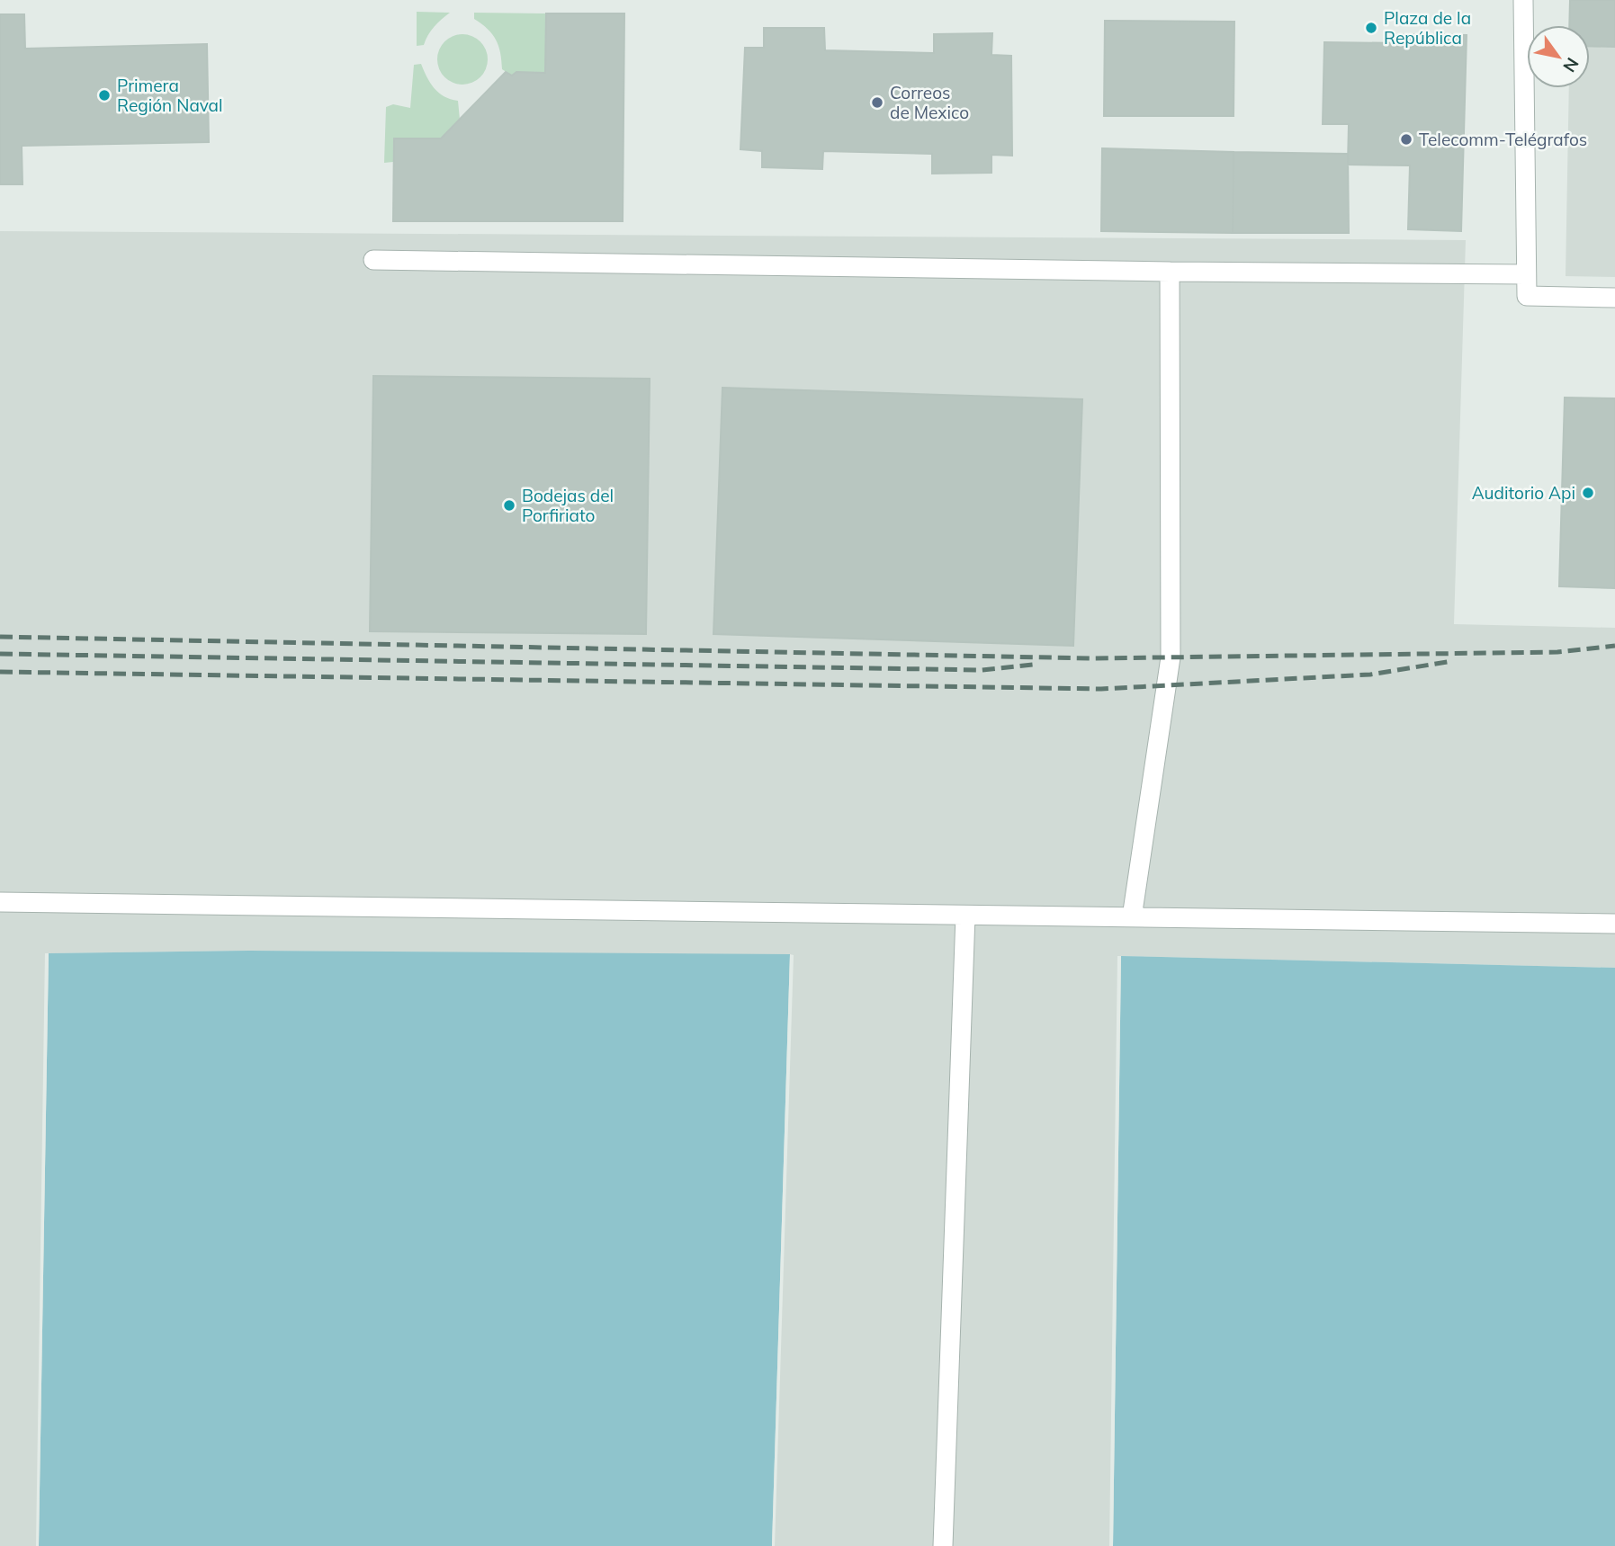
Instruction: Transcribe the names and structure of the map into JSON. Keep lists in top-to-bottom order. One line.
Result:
{"places":["Plaza de la República","Primera Región Naval","Correos de Mexico","Telecomm-Telégrafos","Auditorio Api","Bodejas del Porfiriato"],"north":"bottom right"}
